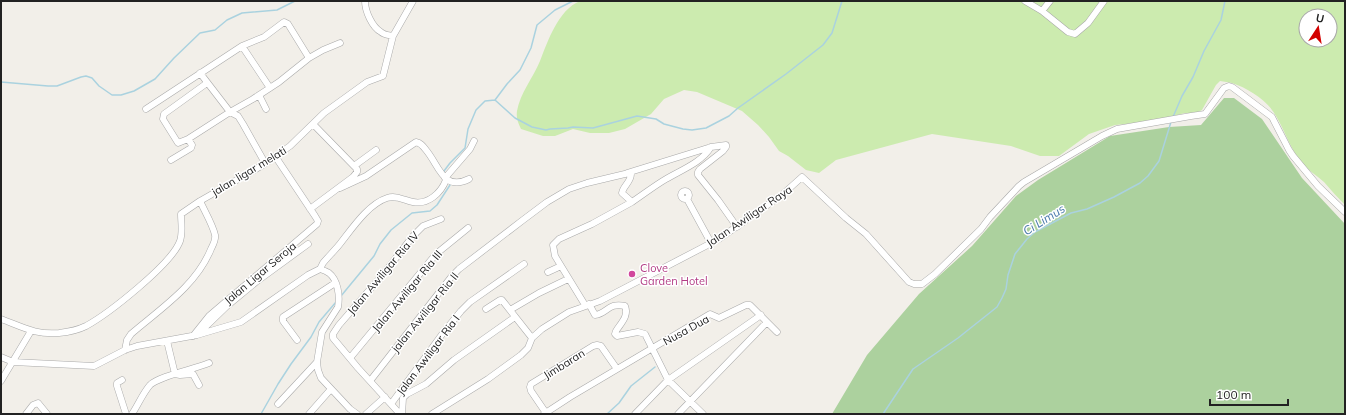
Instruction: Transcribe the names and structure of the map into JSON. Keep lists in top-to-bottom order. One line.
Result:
{"streets":{"street":["jalan ligar melati","Jalan Awiligar Raya","Jalan Ligar Seroja","Jalan Awiligar Ria IV","Jalan Awiligar Ria III","jalan Awiligar Ria II","Nusa Dua","Jalan Awiligar Ria I","Jimbaran"]},"crossings":[["Jalan Awiligar Ria IV","Jalan Awiligar Ria III"],["Nusa Dua","Jimbaran"]],"water":["Ci Limus"],"places":["Clove Garden Hotel"],"scale_bar":"100 m","north":"top"}
